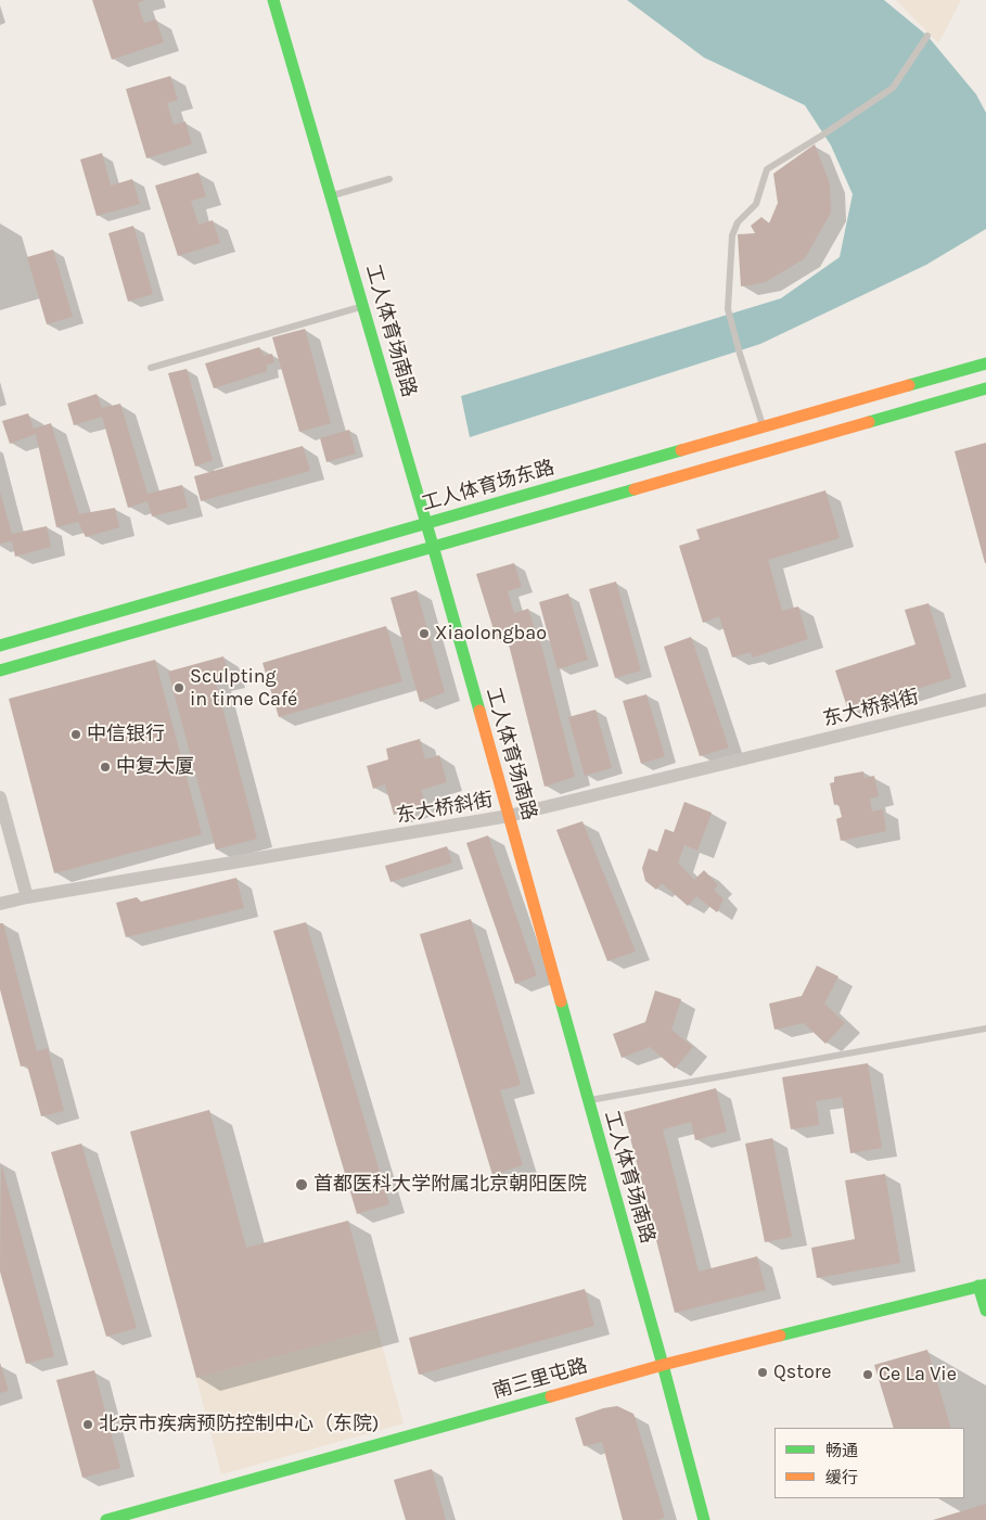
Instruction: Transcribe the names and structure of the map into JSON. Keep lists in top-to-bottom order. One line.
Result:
{"streets":{"street":["工人体育场南路","工人体育场东路","东大桥斜街","南三里屯路"]},"crossings":[["工人体育场南路","工人体育场东路"],["工人体育场南路","东大桥斜街"],["工人体育场南路","南三里屯路"]],"places":["Xiaolongbao","Sculpting in time Café","中信银行","中复大厦","首都医科大学附属北京朝阳医院","Qstore","Ce La Vie","北京市疾病预防控制中心（东院)"],"legend":["畅通","缓行"]}
